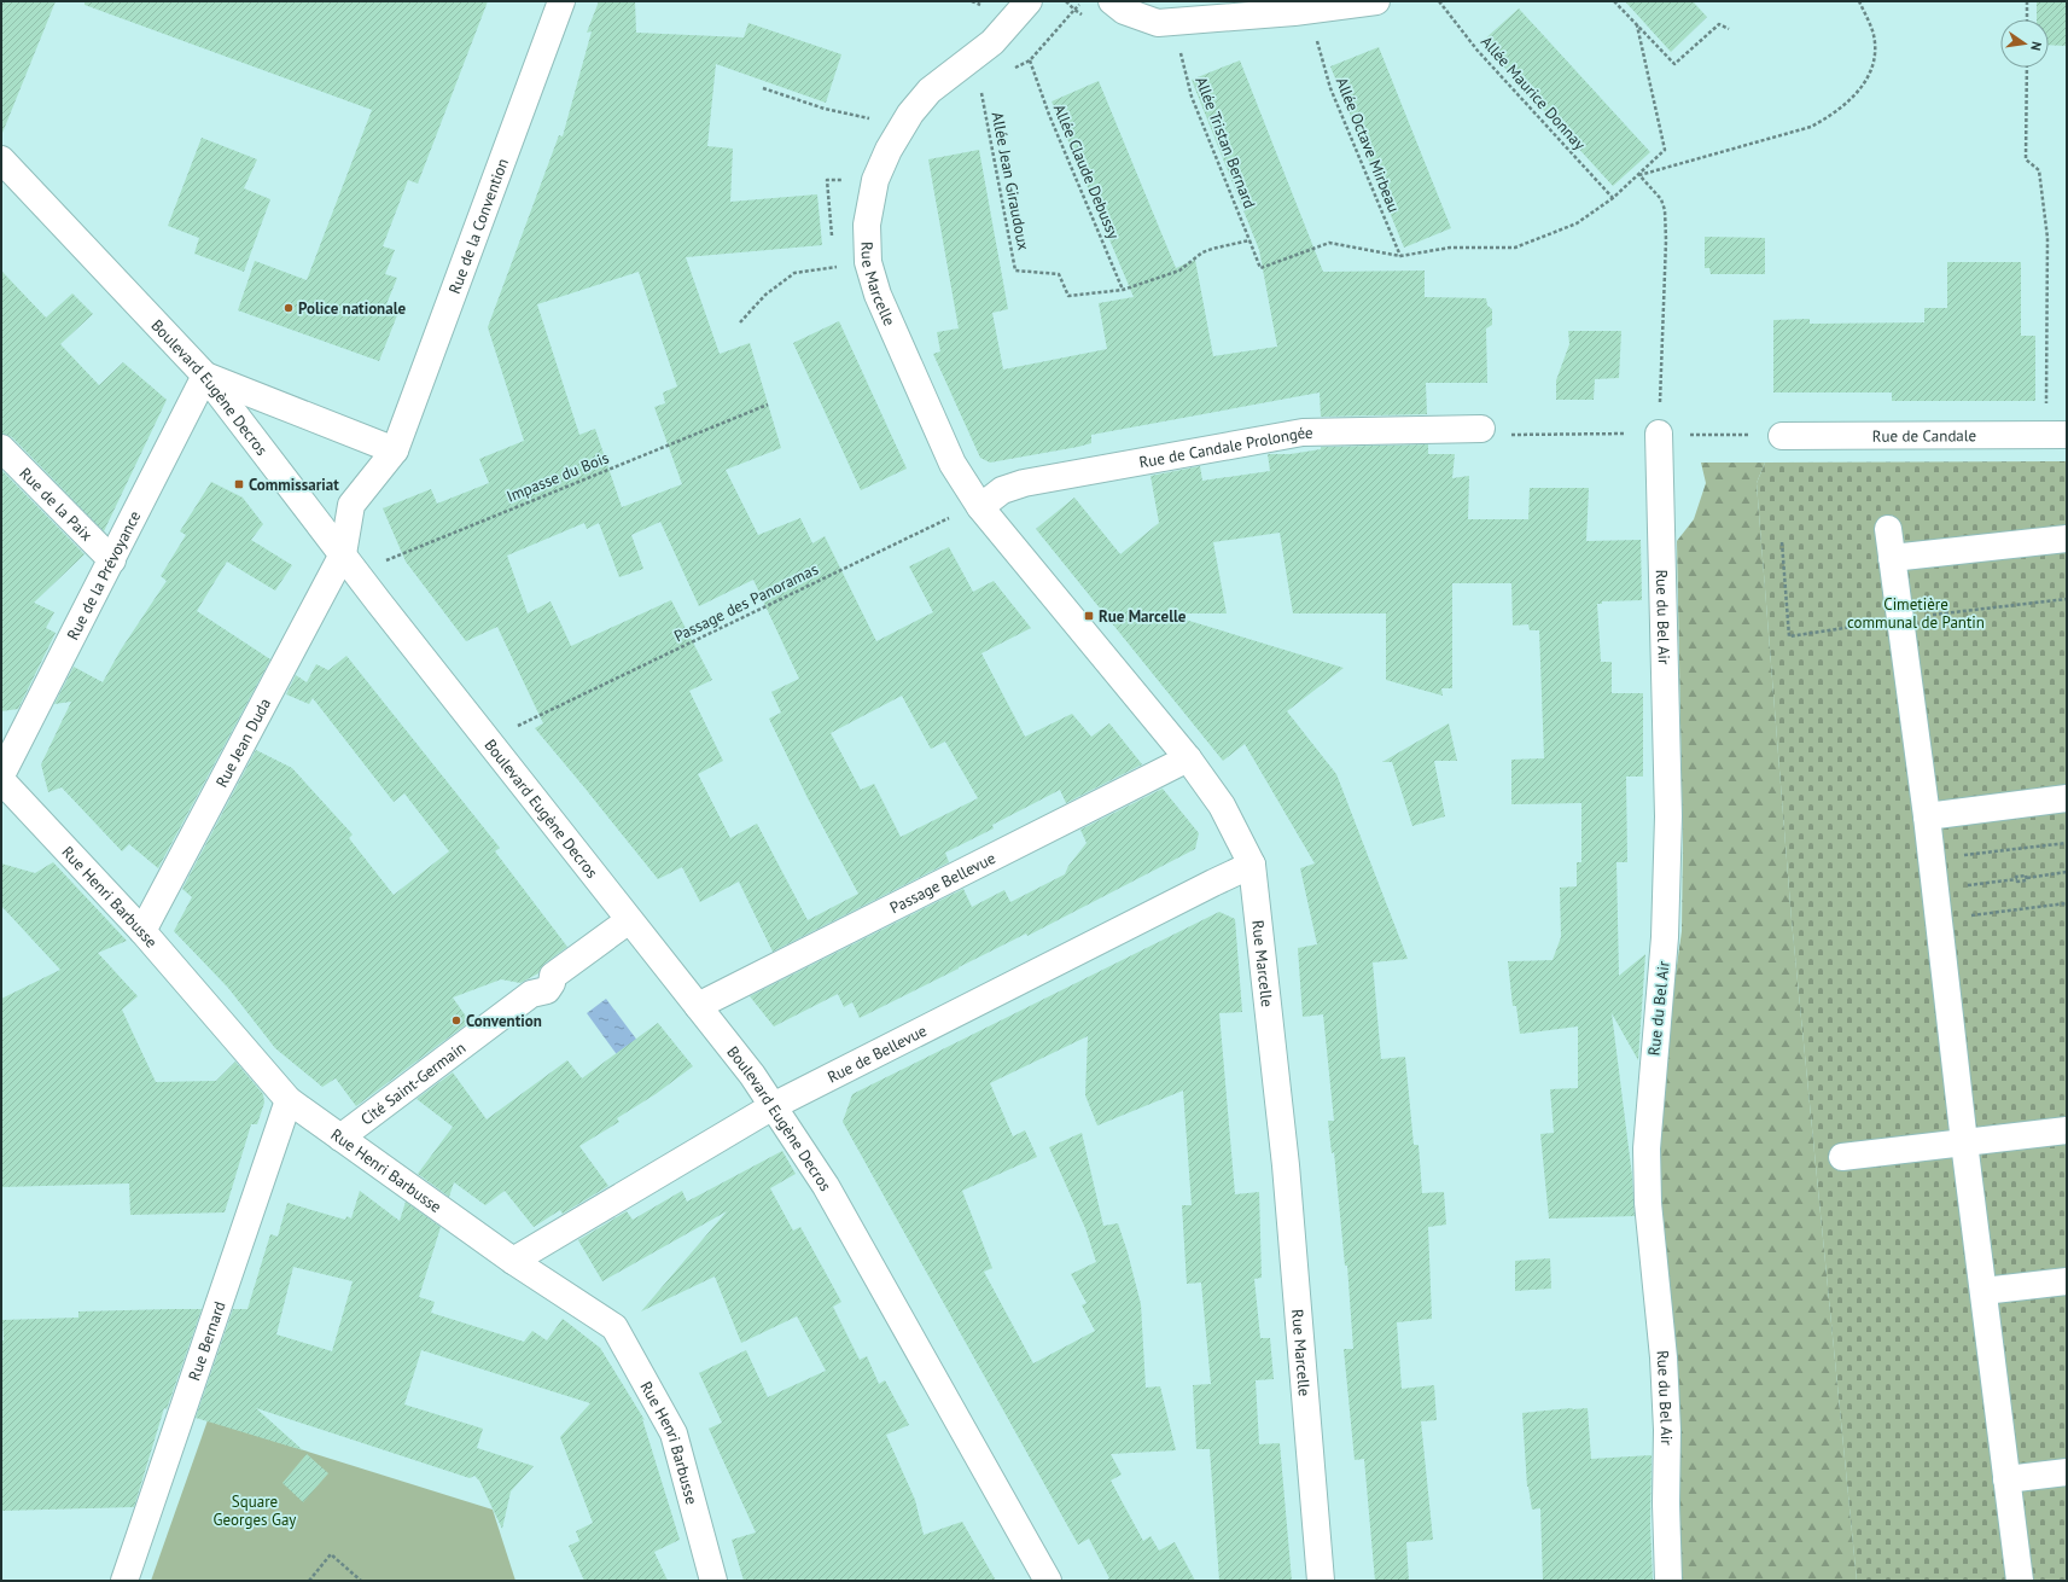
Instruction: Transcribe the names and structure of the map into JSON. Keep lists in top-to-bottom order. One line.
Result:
{"streets":{"street":["Rue de la Convention","Rue Marcelle","Boulevard Eugène Decros","Rue de Candale","Rue de Candale Prolongée","Rue de la Paix","Rue de la Prévoyance","Rue du Bel Air","Rue Jean Duda","Passage Bellevue","Rue Henri Barbusse","Rue de Bellevue","Cité Saint-Germain","Rue Bernard"],"path":["Allée Maurice Donnay","Allée Tristan Bernard","Allée Octave Mirbeau","Allée Claude Debussy","Allée Jean Giraudoux","Impasse du Bois","Passage des Panoramas"]},"crossings":[["Allée Tristan Bernard","Allée Octave Mirbeau"],["Allée Claude Debussy","Allée Jean Giraudoux"],["Rue de la Convention","Boulevard Eugène Decros"],["Rue de la Convention","Impasse du Bois"],["Rue de la Convention","Rue Jean Duda"],["Rue Marcelle","Rue de Candale Prolongée"],["Rue Marcelle","Passage Bellevue"],["Rue Marcelle","Rue de Bellevue"],["Boulevard Eugène Decros","Impasse du Bois"],["Boulevard Eugène Decros","Rue de la Prévoyance"],["Boulevard Eugène Decros","Passage des Panoramas"],["Boulevard Eugène Decros","Rue Jean Duda"],["Boulevard Eugène Decros","Passage Bellevue"],["Boulevard Eugène Decros","Rue de Bellevue"],["Boulevard Eugène Decros","Cité Saint-Germain"],["Impasse du Bois","Rue Jean Duda"],["Rue de la Paix","Rue de la Prévoyance"],["Rue Jean Duda","Rue Henri Barbusse"],["Rue Henri Barbusse","Rue de Bellevue"],["Rue Henri Barbusse","Cité Saint-Germain"],["Rue Henri Barbusse","Rue Bernard"]],"parks":["Cimetière communal de Pantin","Square Georges Gay"],"places":{"other":["Police nationale","Convention"],"transit":["Commissariat","Rue Marcelle"]},"north":"right"}
